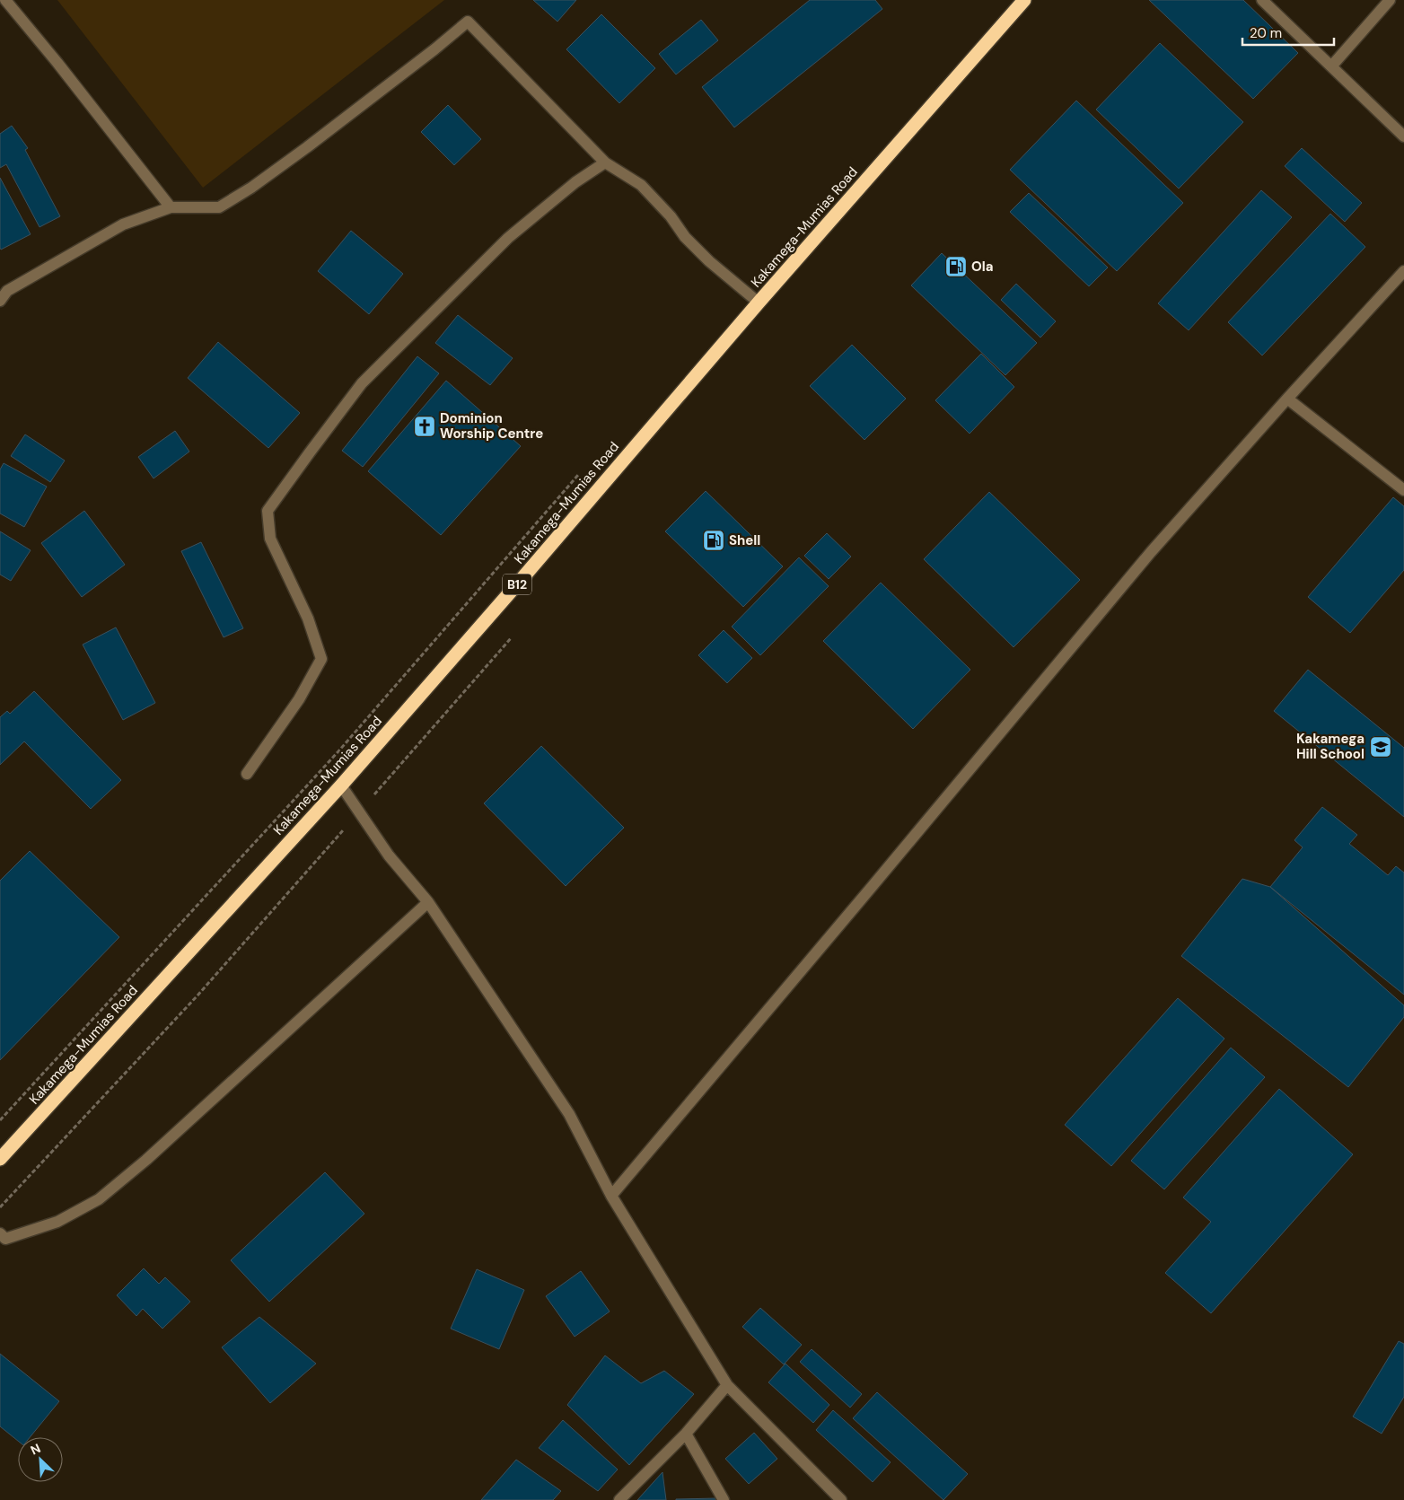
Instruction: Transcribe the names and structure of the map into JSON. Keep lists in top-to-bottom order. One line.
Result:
{"streets":{"highway":["Kakamega-Mumias Road","B12"]},"places":{"fuel station":["Ola","Shell"],"church":["Dominion Worship Centre"],"school or university":["Kakamega Hill School"]},"scale_bar":"20 m","north":"top left"}
